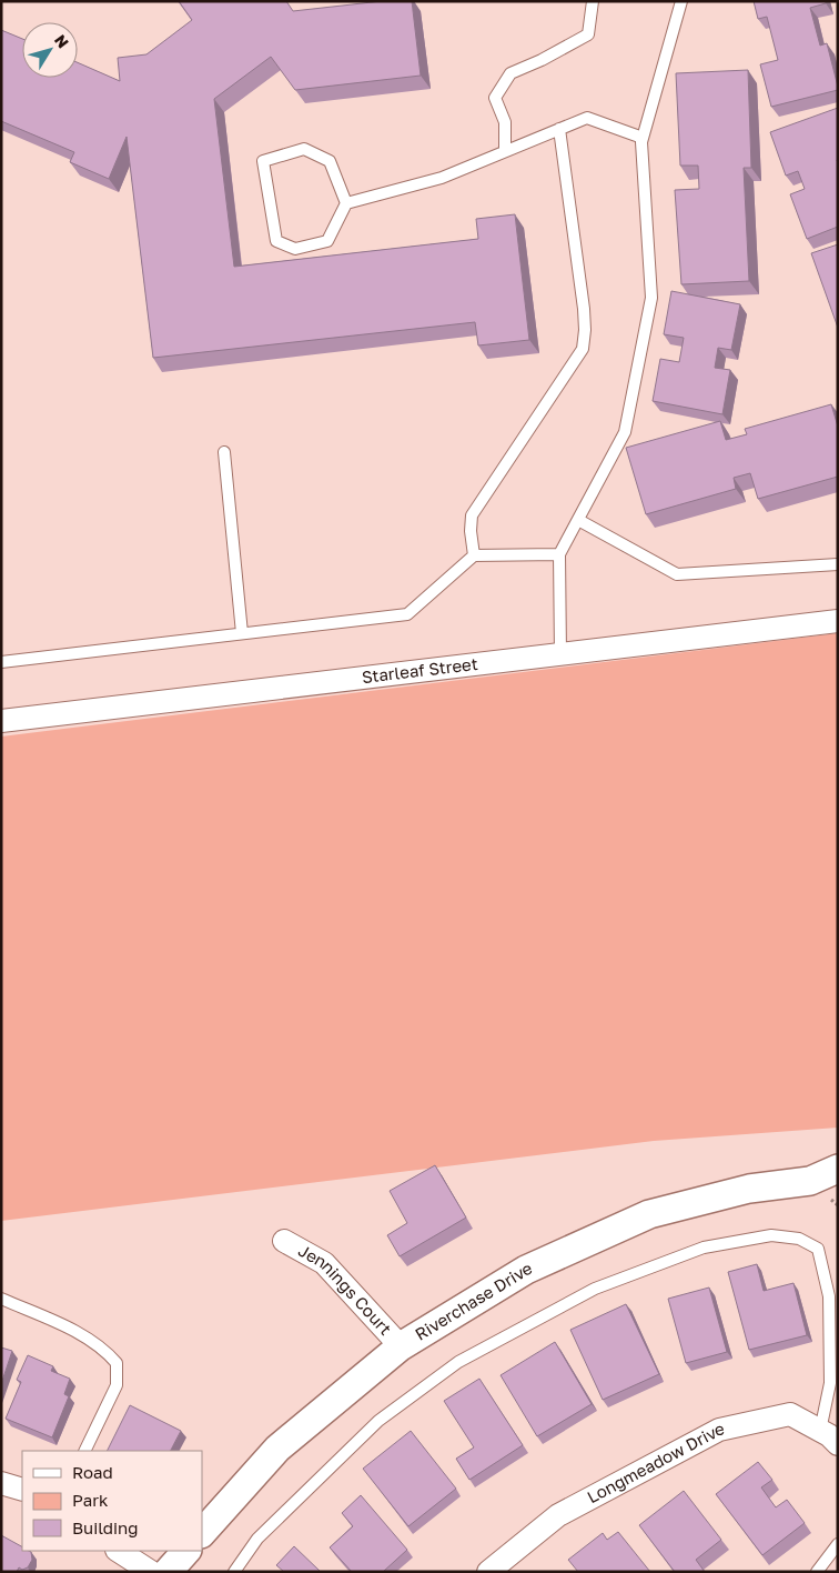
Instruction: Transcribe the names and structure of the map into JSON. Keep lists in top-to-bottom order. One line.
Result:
{"streets":{"street":["Starleaf Street","Jennings Court","Riverchase Drive","Longmeadow Drive"]},"crossings":[["Jennings Court","Riverchase Drive"]],"legend":["Road","Park","Building"],"north":"top right"}
